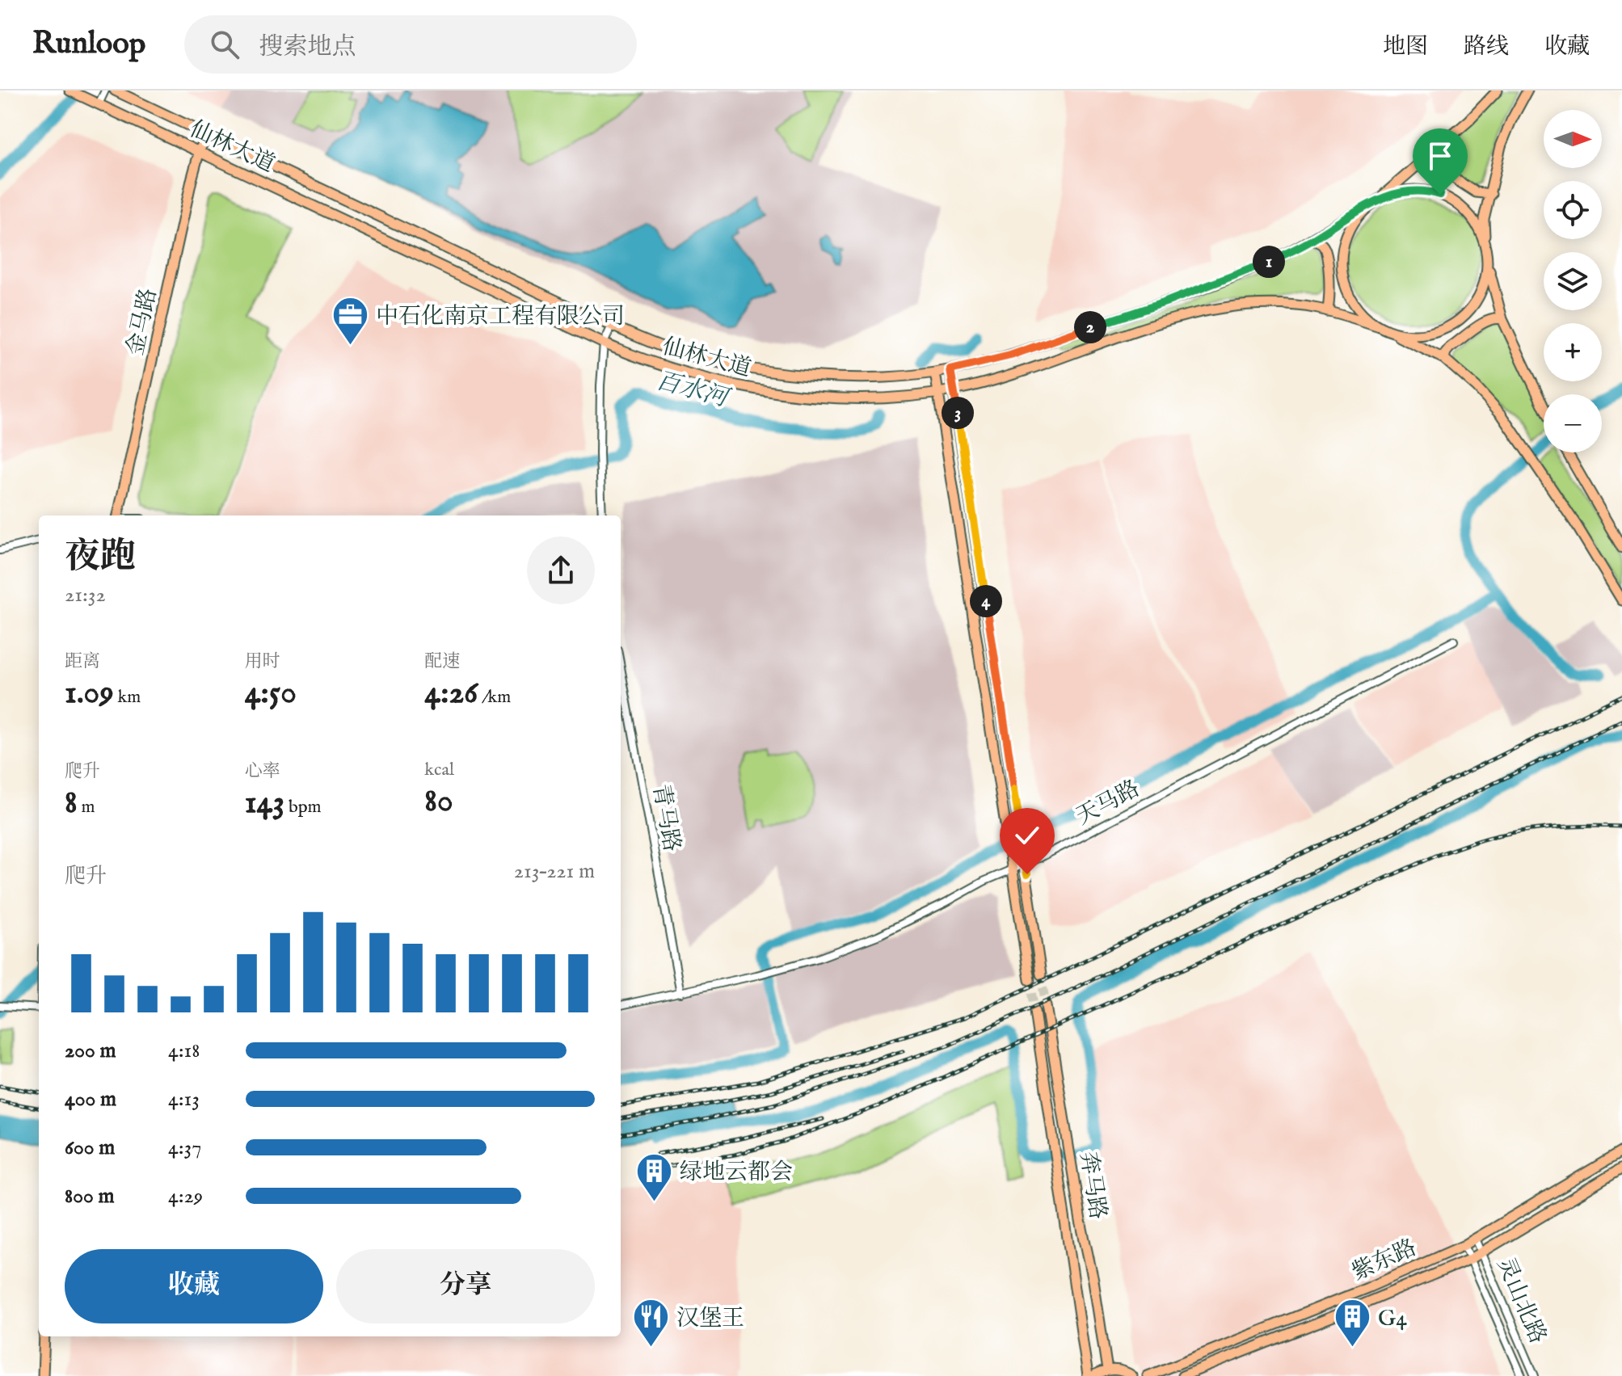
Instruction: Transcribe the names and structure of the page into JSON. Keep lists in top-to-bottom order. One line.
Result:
{"streets":{"main road":["仙林大道","金马路","奔马路","紫东路"],"street":["天马路","青马路","灵山北路"]},"crossings":[["仙林大道","金马路"],["天马路","青马路"],["紫东路","灵山北路"]],"water":["百水河"],"places":{"office":["中石化南京工程有限公司"],"building":["绿地云都会","G4"],"restaurant":["汉堡王"]},"north":"right","page":{"header":"Runloop","search":"搜索地点","nav":["地图","路线","收藏"],"map_buttons":["+","−"],"pins":["1","2","3","4"],"heading":["夜跑","21:32"],"stats":[["距离","1.09 km"],["用时","4:50"],["配速","4:26 /km"],["爬升","8 m"],["心率","143 bpm"],["kcal","80"]],"chart":["爬升","213–221 m"],"list":[{"name":"200 m","note":"4:18"},{"name":"400 m","note":"4:13"},{"name":"600 m","note":"4:37"},{"name":"800 m","note":"4:29"}],"buttons":["收藏","分享"]}}
